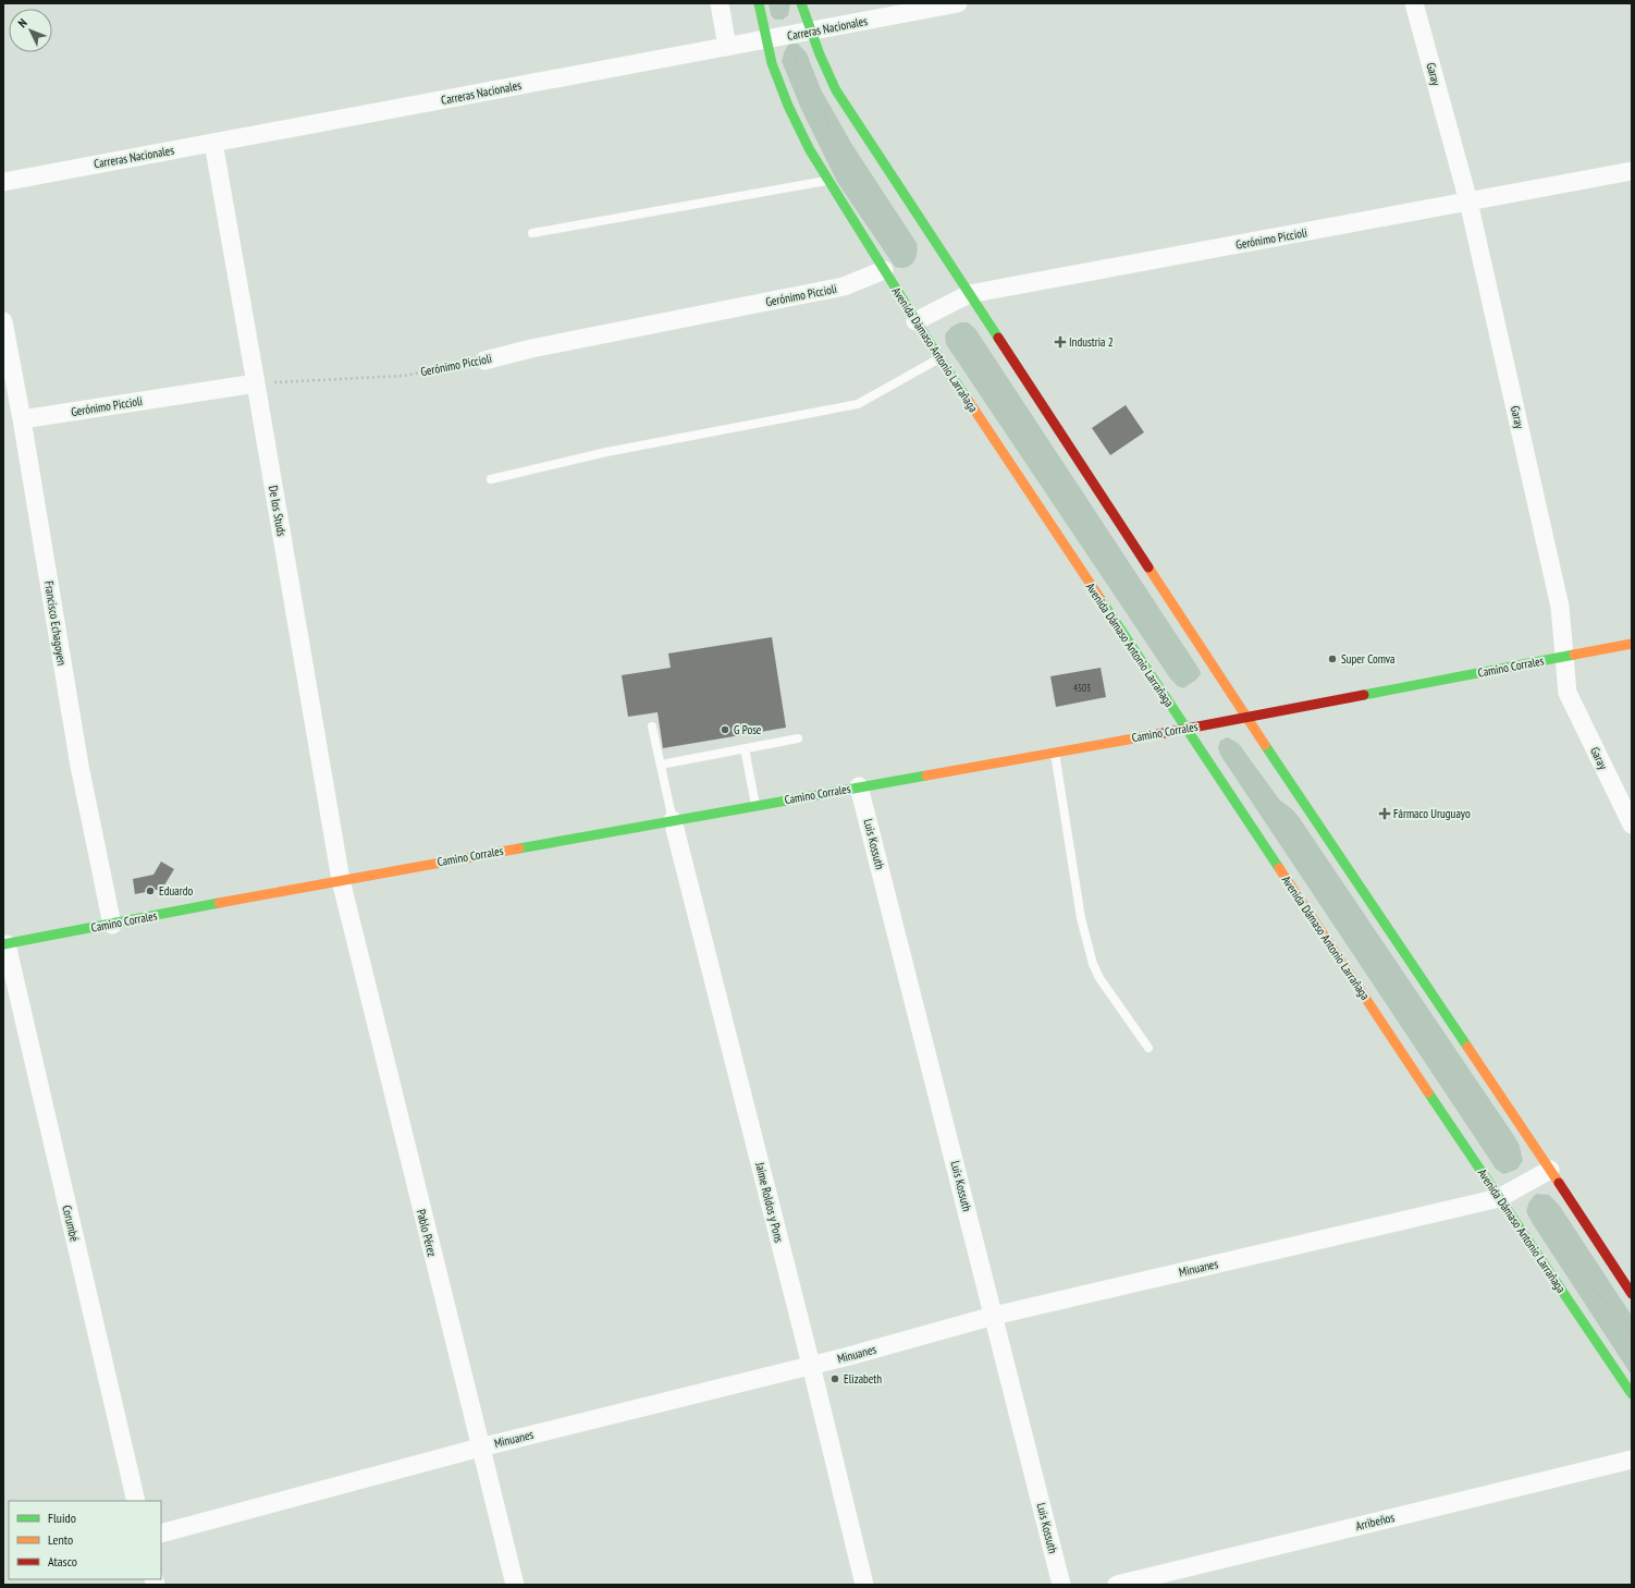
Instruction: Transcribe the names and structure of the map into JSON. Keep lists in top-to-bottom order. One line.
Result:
{"streets":{"street":["Carreras Nacionales","Garay","Gerónimo Piccioli","Avenida Dámaso Antonio Larrañaga","De los Studs","Francisco Echagoyen","Camino Corrales","Luis Kossuth","Jaime Roldos y Pons","Corumbé","Pablo Pérez","Minuanes","Arribeños"]},"crossings":[["Carreras Nacionales","Avenida Dámaso Antonio Larrañaga"],["Carreras Nacionales","De los Studs"],["Garay","Gerónimo Piccioli"],["Garay","Camino Corrales"],["Gerónimo Piccioli","Avenida Dámaso Antonio Larrañaga"],["Gerónimo Piccioli","De los Studs"],["Gerónimo Piccioli","Francisco Echagoyen"],["Avenida Dámaso Antonio Larrañaga","Camino Corrales"],["Avenida Dámaso Antonio Larrañaga","Minuanes"],["De los Studs","Camino Corrales"],["De los Studs","Pablo Pérez"],["Francisco Echagoyen","Camino Corrales"],["Camino Corrales","Luis Kossuth"],["Camino Corrales","Jaime Roldos y Pons"],["Camino Corrales","Corumbé"],["Camino Corrales","Pablo Pérez"],["Luis Kossuth","Minuanes"],["Jaime Roldos y Pons","Minuanes"],["Pablo Pérez","Minuanes"]],"places":{"health":["Industria 2","Fármaco Uruguayo"],"other":["Super Comva","G Pose","Eduardo","Elizabeth"]},"house_numbers":["4503"],"legend":["Fluido","Lento","Atasco"],"north":"top left"}
